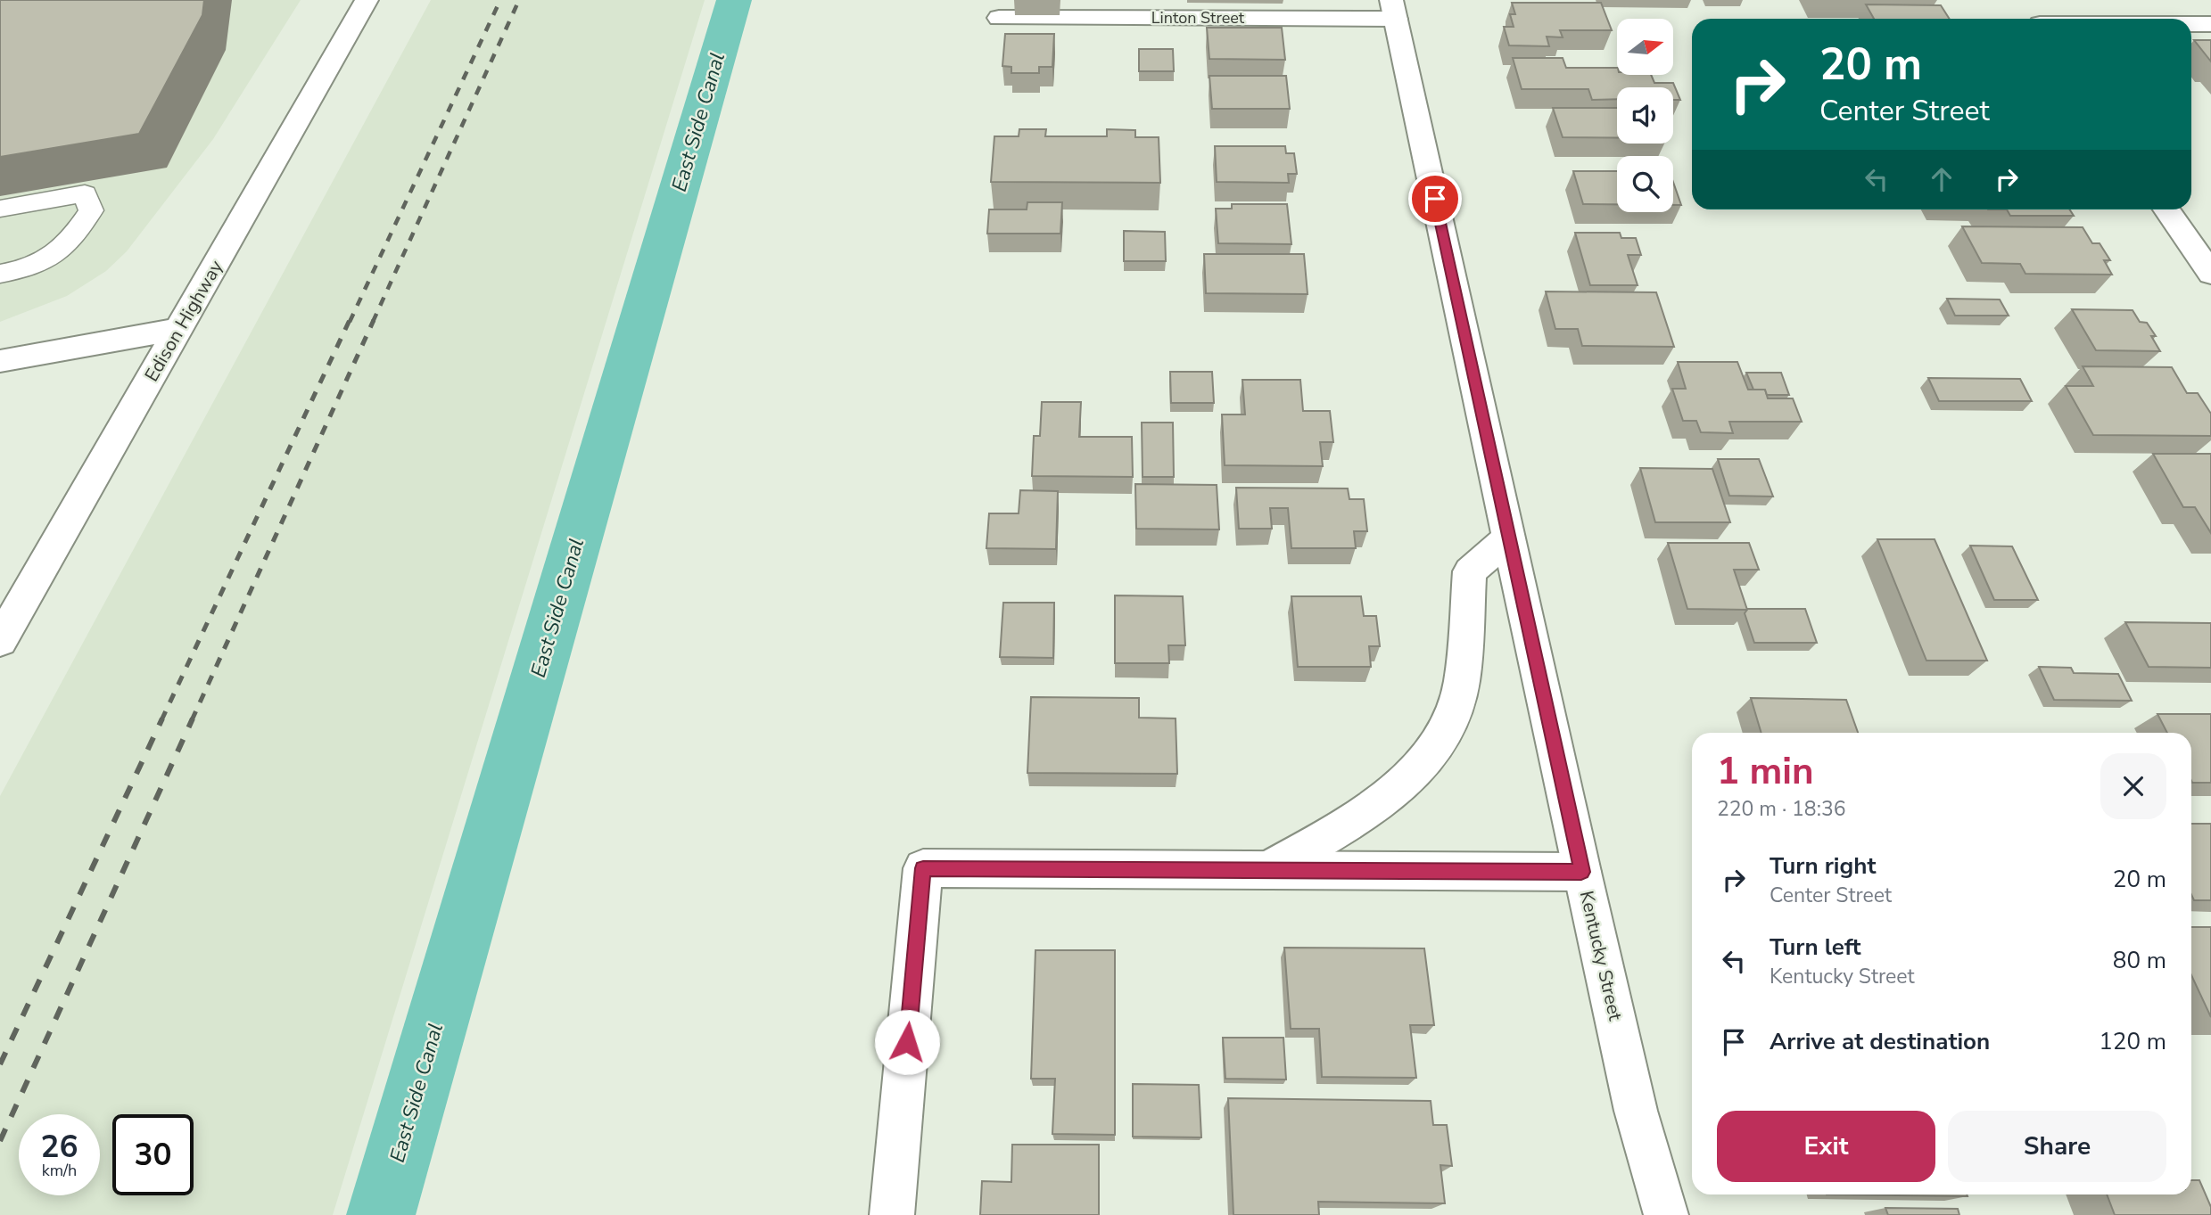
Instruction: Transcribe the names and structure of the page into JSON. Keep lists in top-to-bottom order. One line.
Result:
{"streets":{"street":["Linton Street","Edison Highway","Kentucky Street"]},"crossings":[["Linton Street","Kentucky Street"]],"water":["East Side Canal"],"north":"right","page":{"turn":["20 m","Center Street"],"heading":["1 min","220 m · 18:36"],"list":[{"name":"Turn right","note":"Center Street","value":"20 m"},{"name":"Turn left","note":"Kentucky Street","value":"80 m"},{"name":"Arrive at destination","value":"120 m"}],"buttons":["Exit","Share"],"speed":"26 km/h","limit":"30"}}
